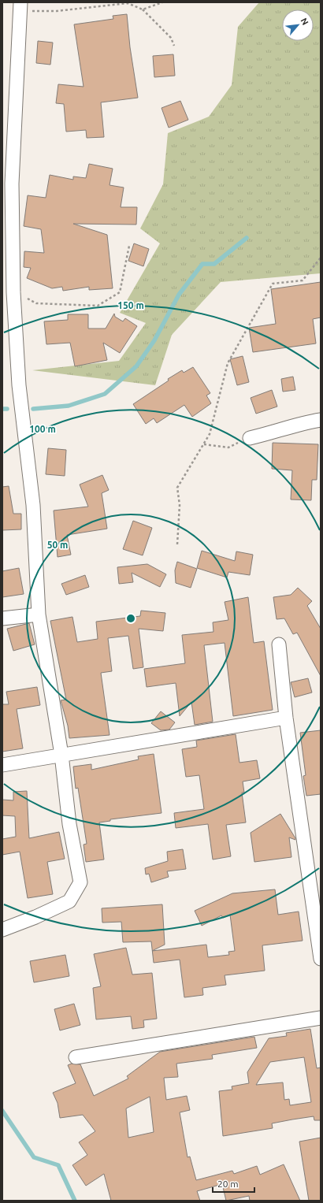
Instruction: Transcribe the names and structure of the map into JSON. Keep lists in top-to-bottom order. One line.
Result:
{"scale_bar":"20 m","north":"top right","rings":["150 m","100 m","50 m"]}
